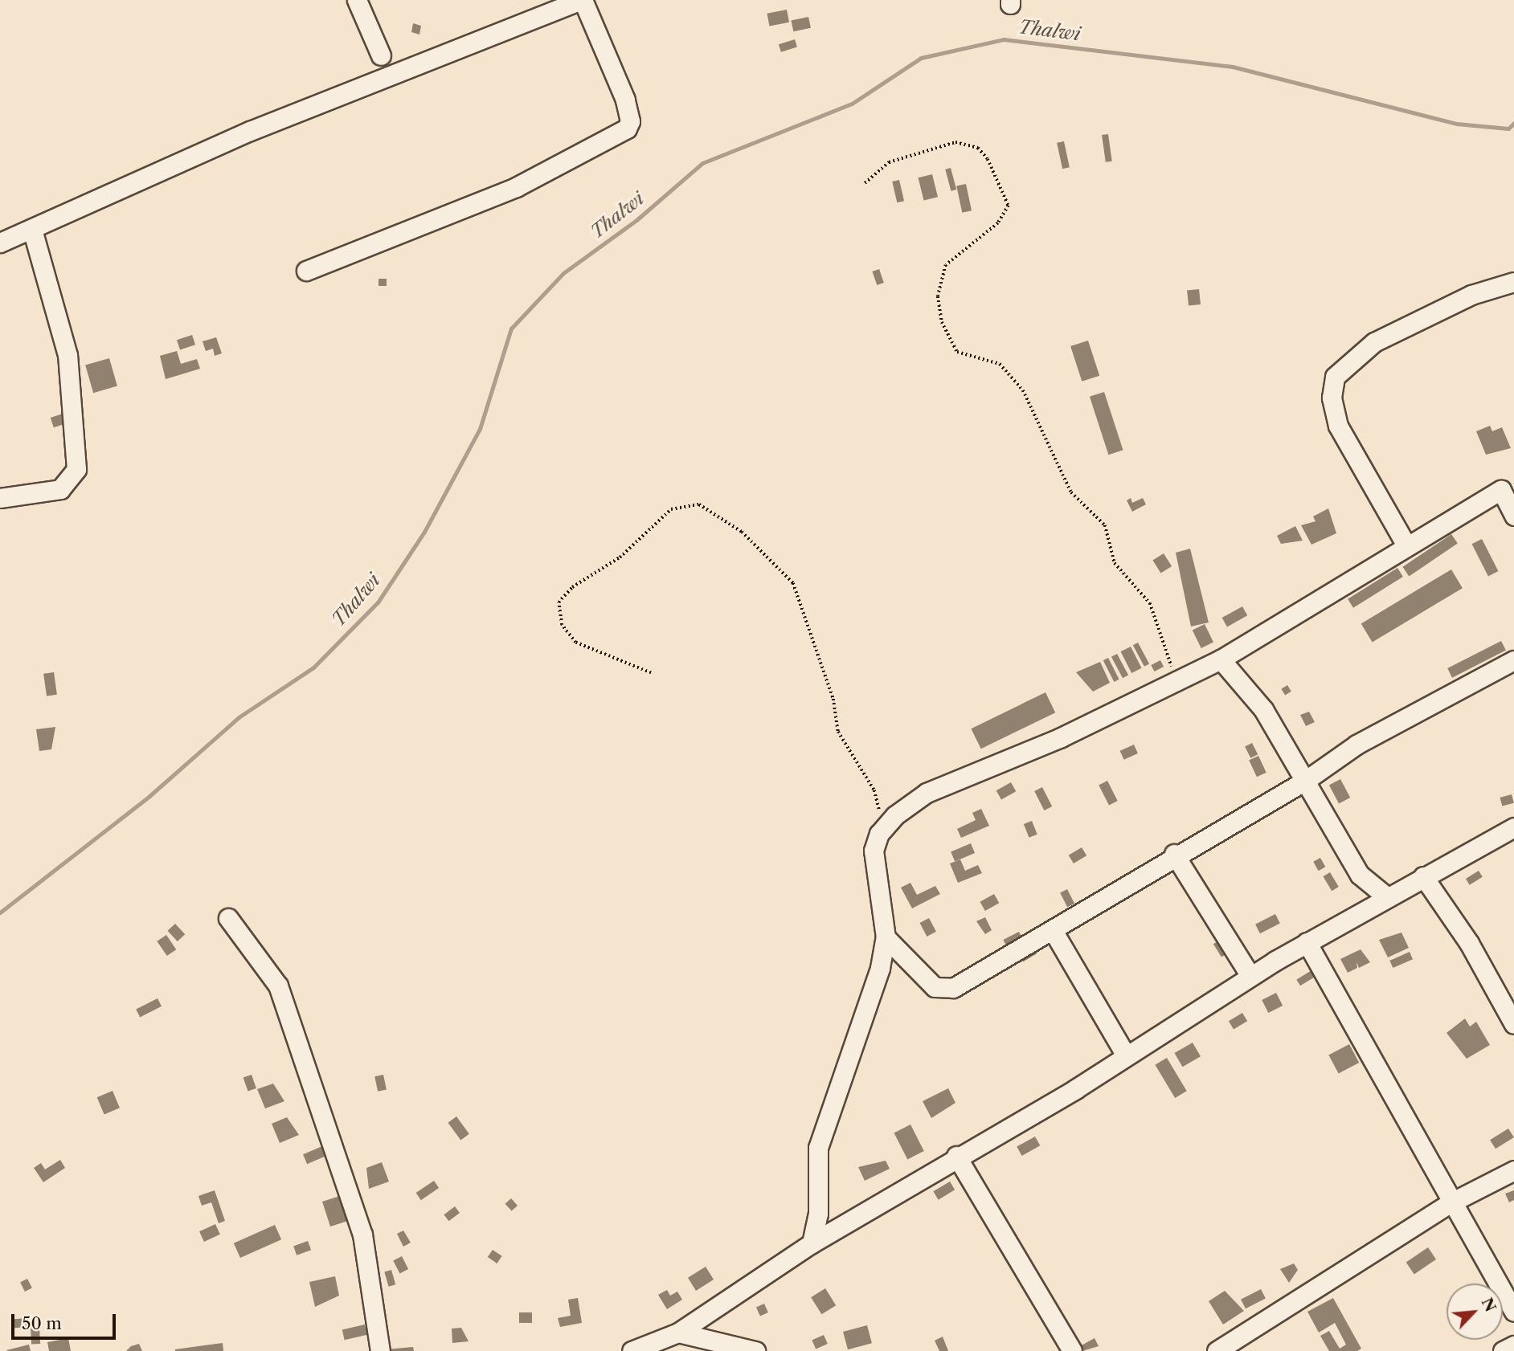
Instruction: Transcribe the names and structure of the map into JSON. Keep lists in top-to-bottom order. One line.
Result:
{"water":["Thalwi"],"scale_bar":"50 m","north":"top right"}
